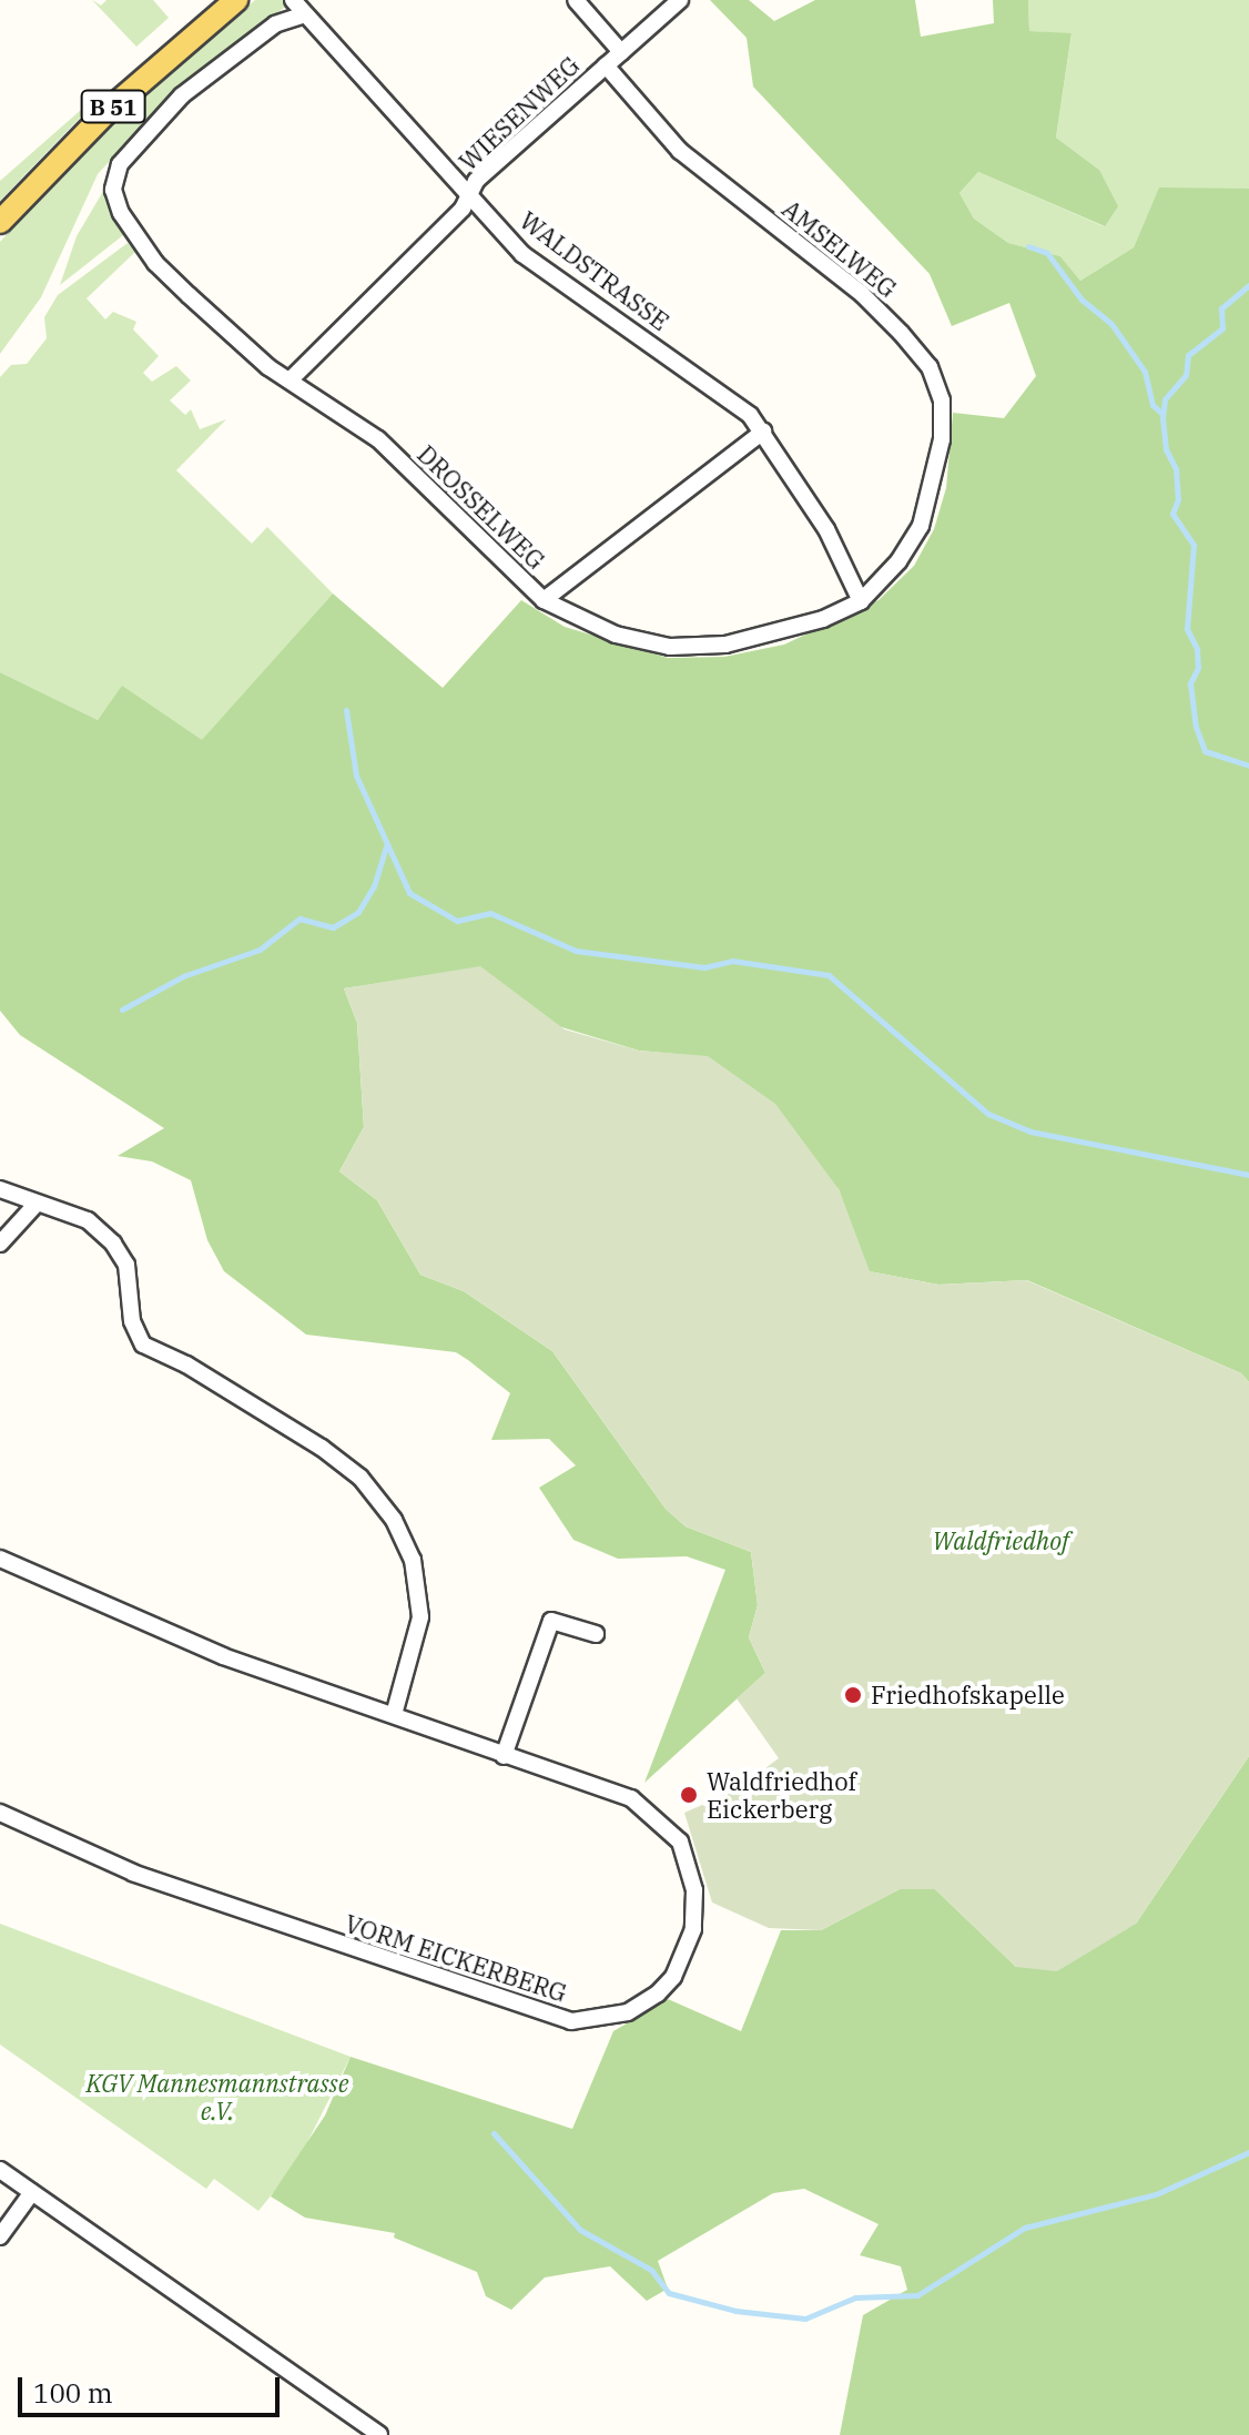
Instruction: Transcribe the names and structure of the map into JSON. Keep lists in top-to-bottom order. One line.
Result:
{"streets":{"main road":["B 51"],"street":["WIESENWEG","AMSELWEG","WALDSTRASSE","DROSSELWEG","VORM EICKERBERG"]},"crossings":[["WIESENWEG","AMSELWEG"],["WIESENWEG","WALDSTRASSE"],["AMSELWEG","DROSSELWEG"],["WALDSTRASSE","DROSSELWEG"]],"parks":["Waldfriedhof","KGV Mannesmannstrasse e.V."],"places":["Friedhofskapelle","Waldfriedhof Eickerberg"],"scale_bar":"100 m"}
